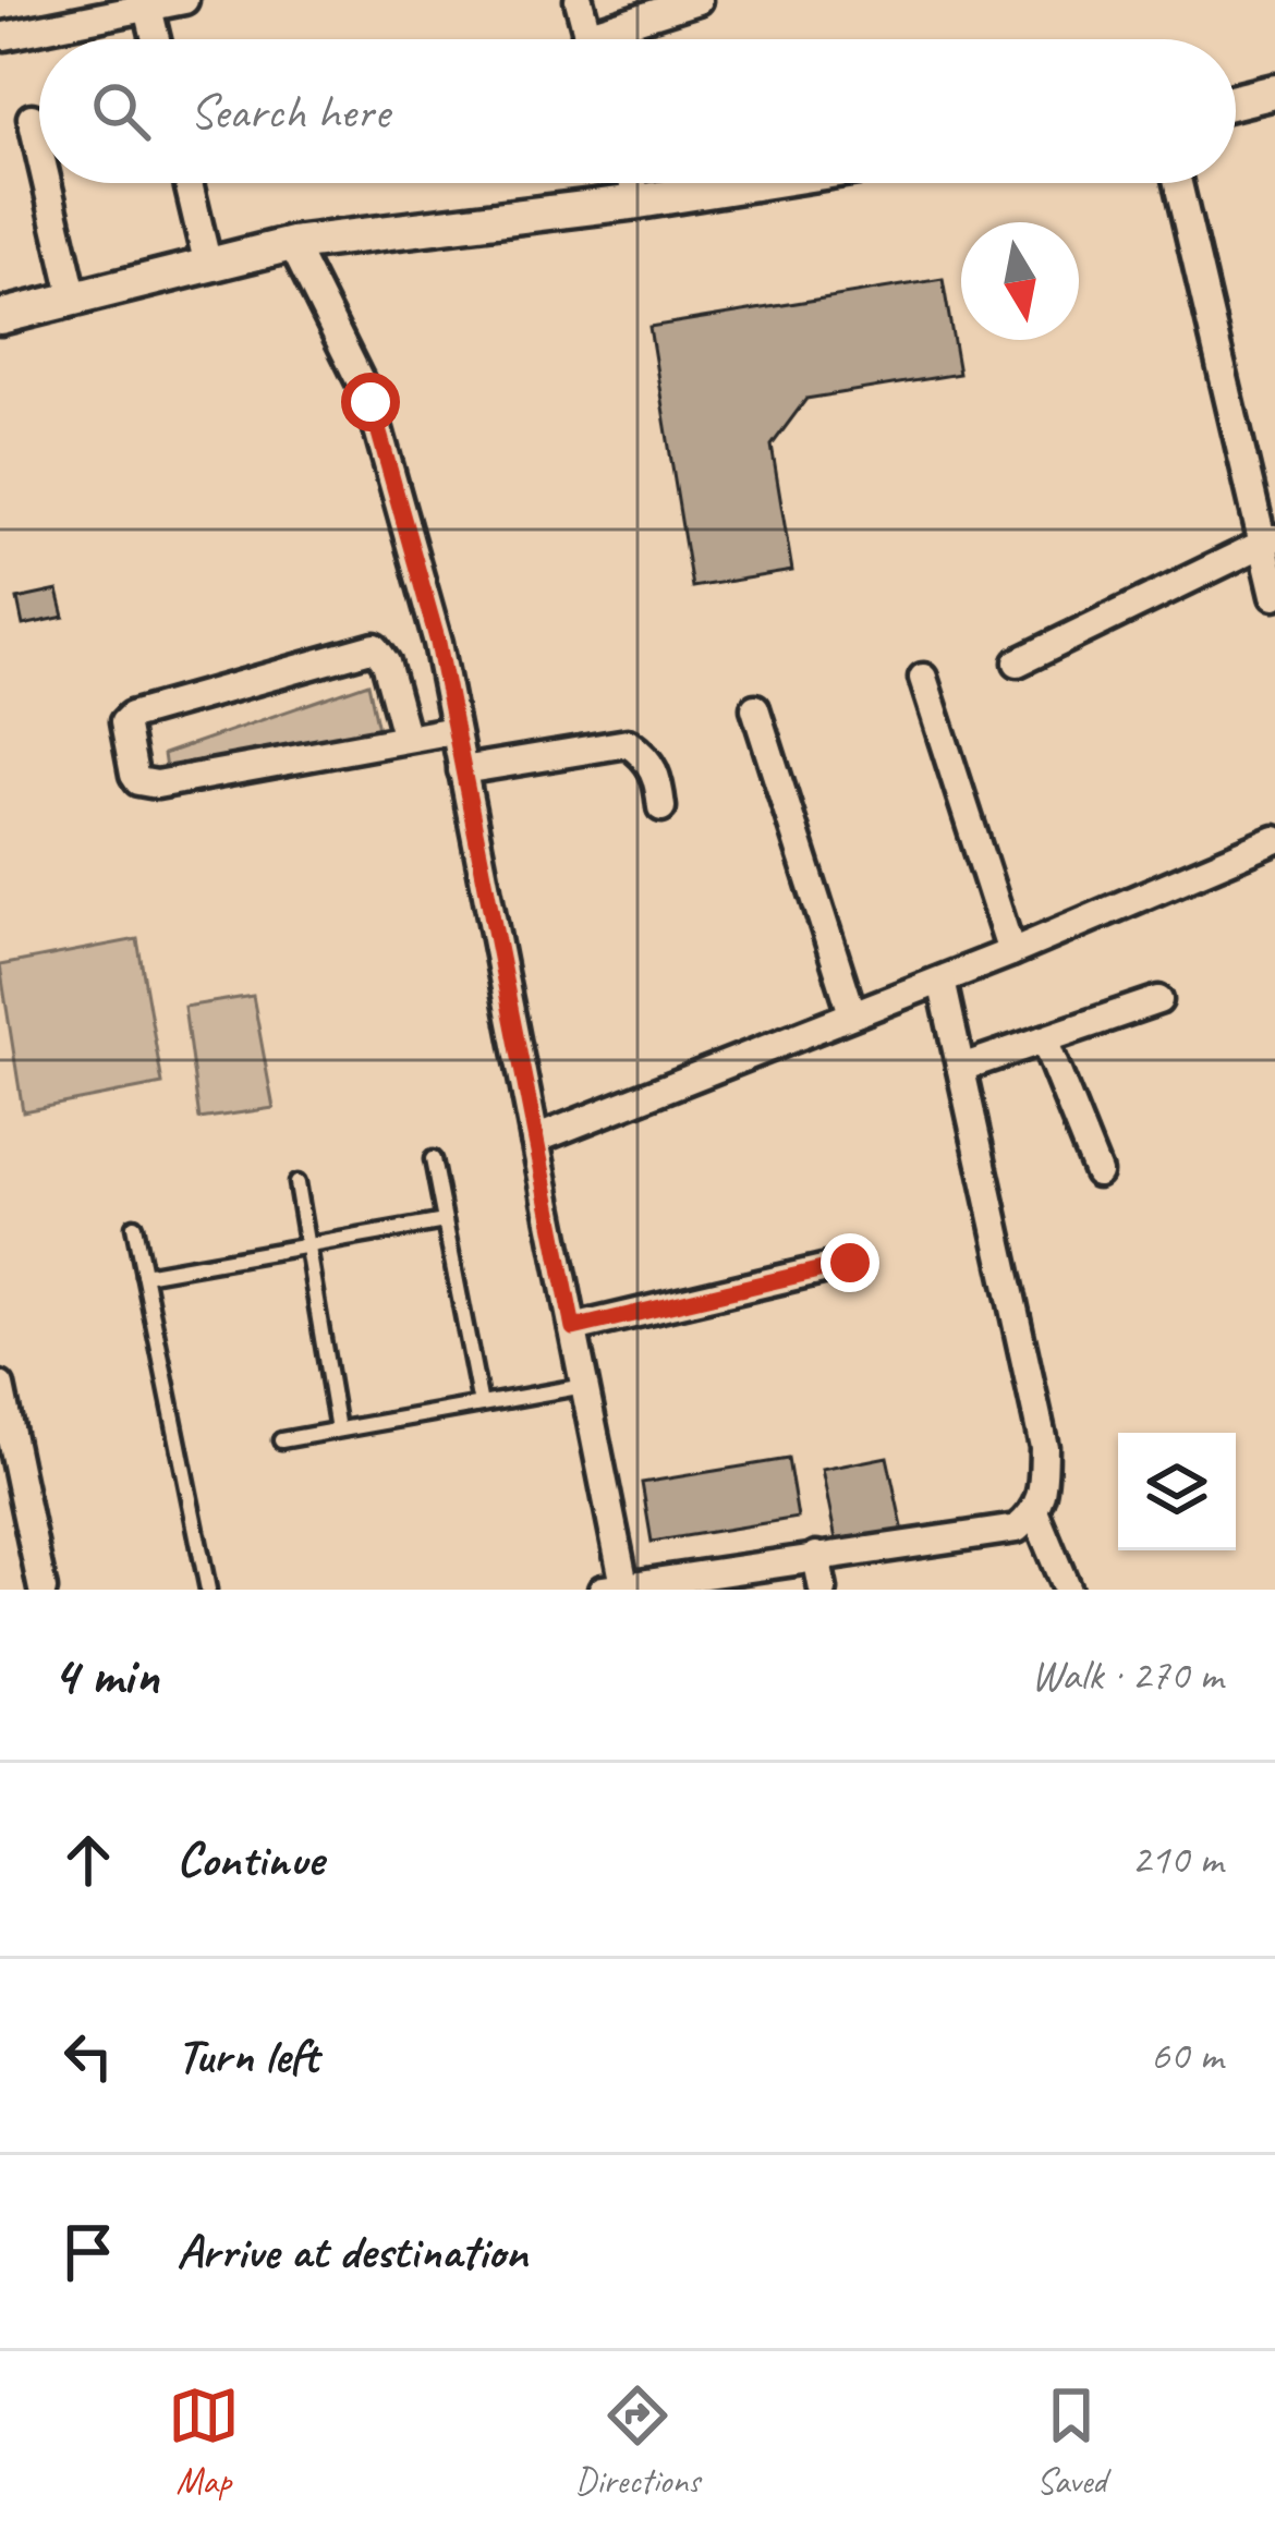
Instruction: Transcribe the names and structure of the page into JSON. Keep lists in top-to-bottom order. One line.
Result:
{"north":"bottom","page":{"search":"Search here","heading":["4 min","Walk · 270 m"],"list":[["Continue","210 m"],["Turn left","60 m"],"Arrive at destination"],"nav":["Map","Directions","Saved"]}}
